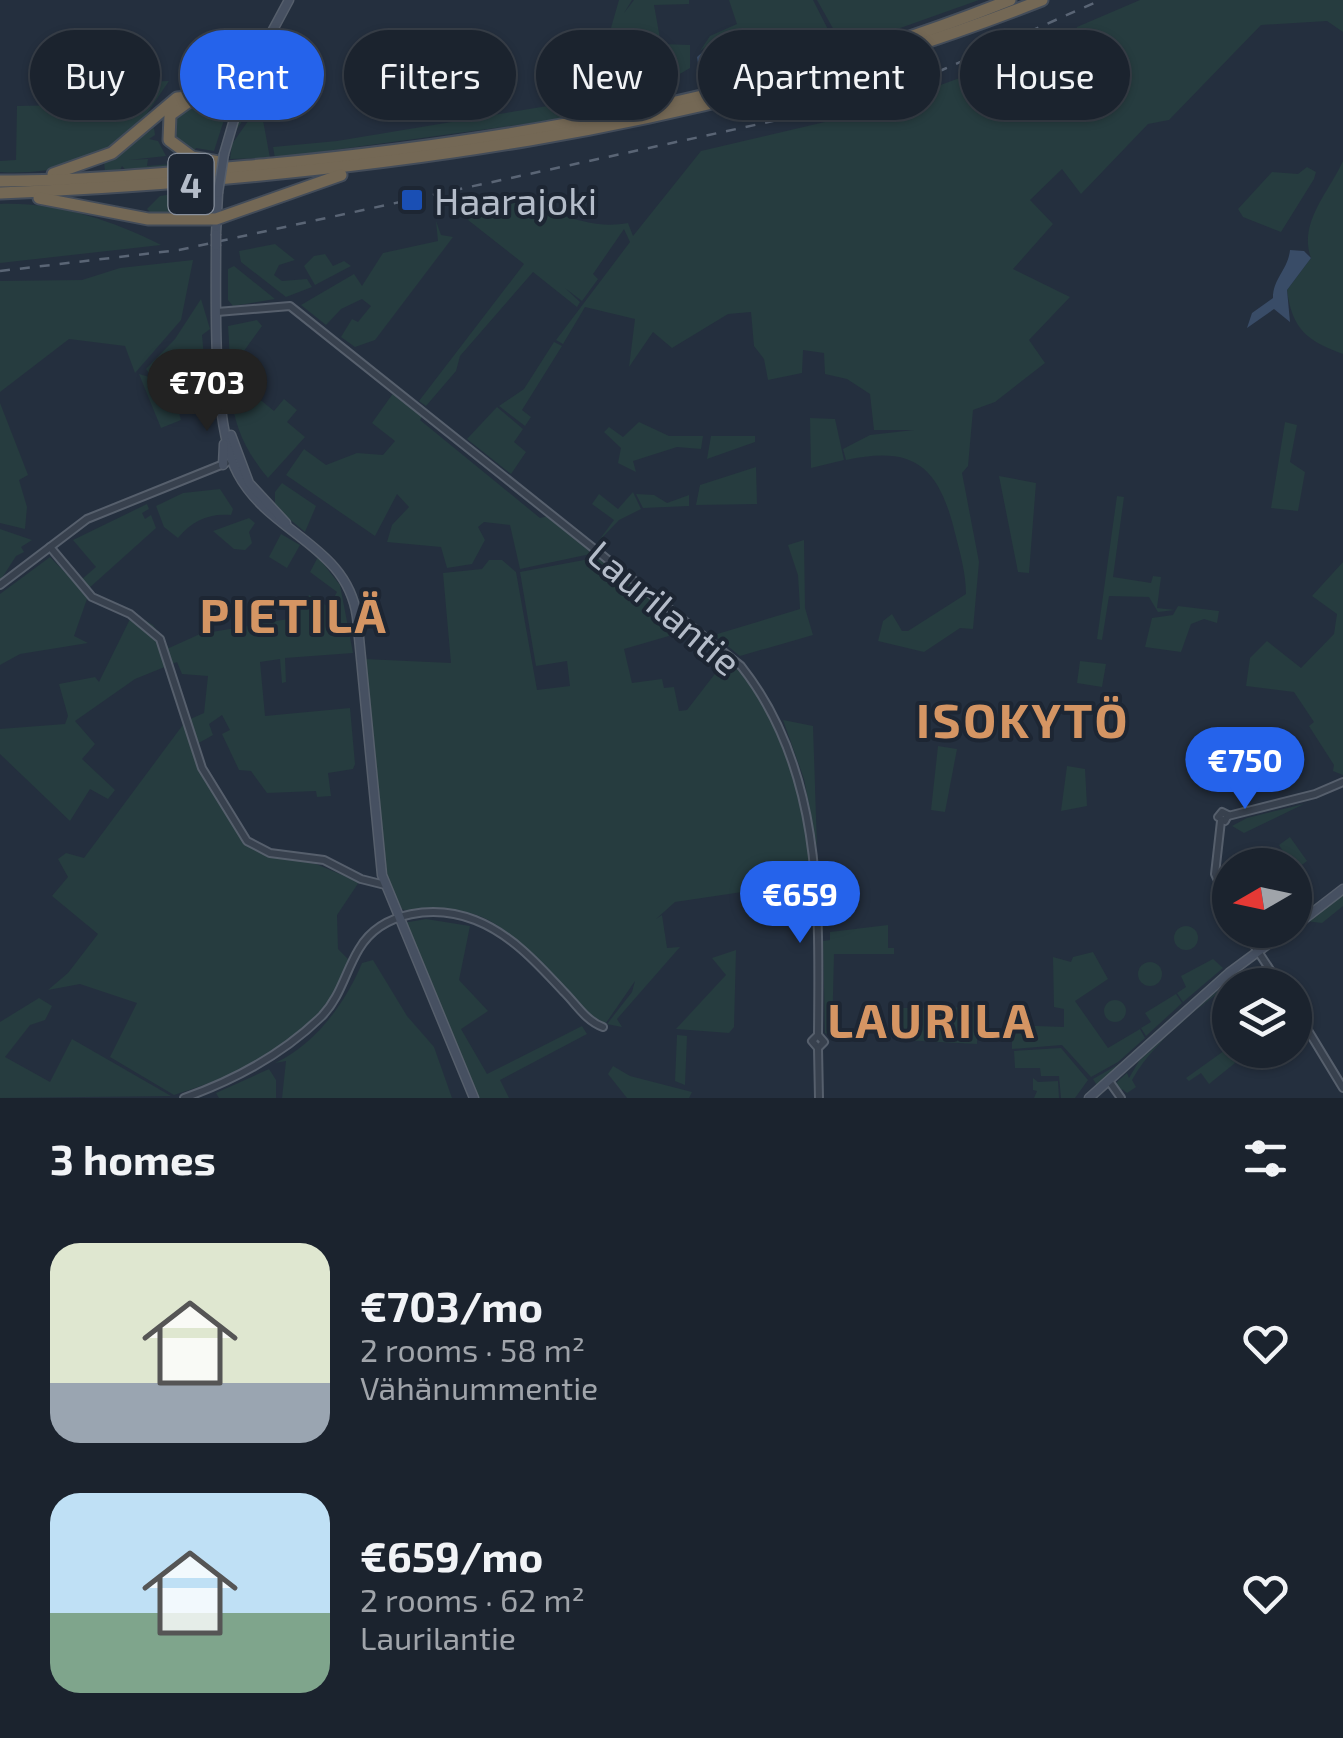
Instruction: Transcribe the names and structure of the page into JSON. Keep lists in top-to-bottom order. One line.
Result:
{"streets":{"highway":["4"],"street":["Laurilantie"]},"districts":["PIETILÄ","ISOKYTÖ","LAURILA"],"places":{"transit":["Haarajoki"]},"north":"left","page":{"chip":["Buy","Rent","Filters","New","Apartment","House"],"price":["€703","€750","€659"],"heading":"3 homes","list":[{"name":"€703/mo","note":"2 rooms · 58 m² · Vähänummentie"},{"name":"€659/mo","note":"2 rooms · 62 m² · Laurilantie"}]}}
